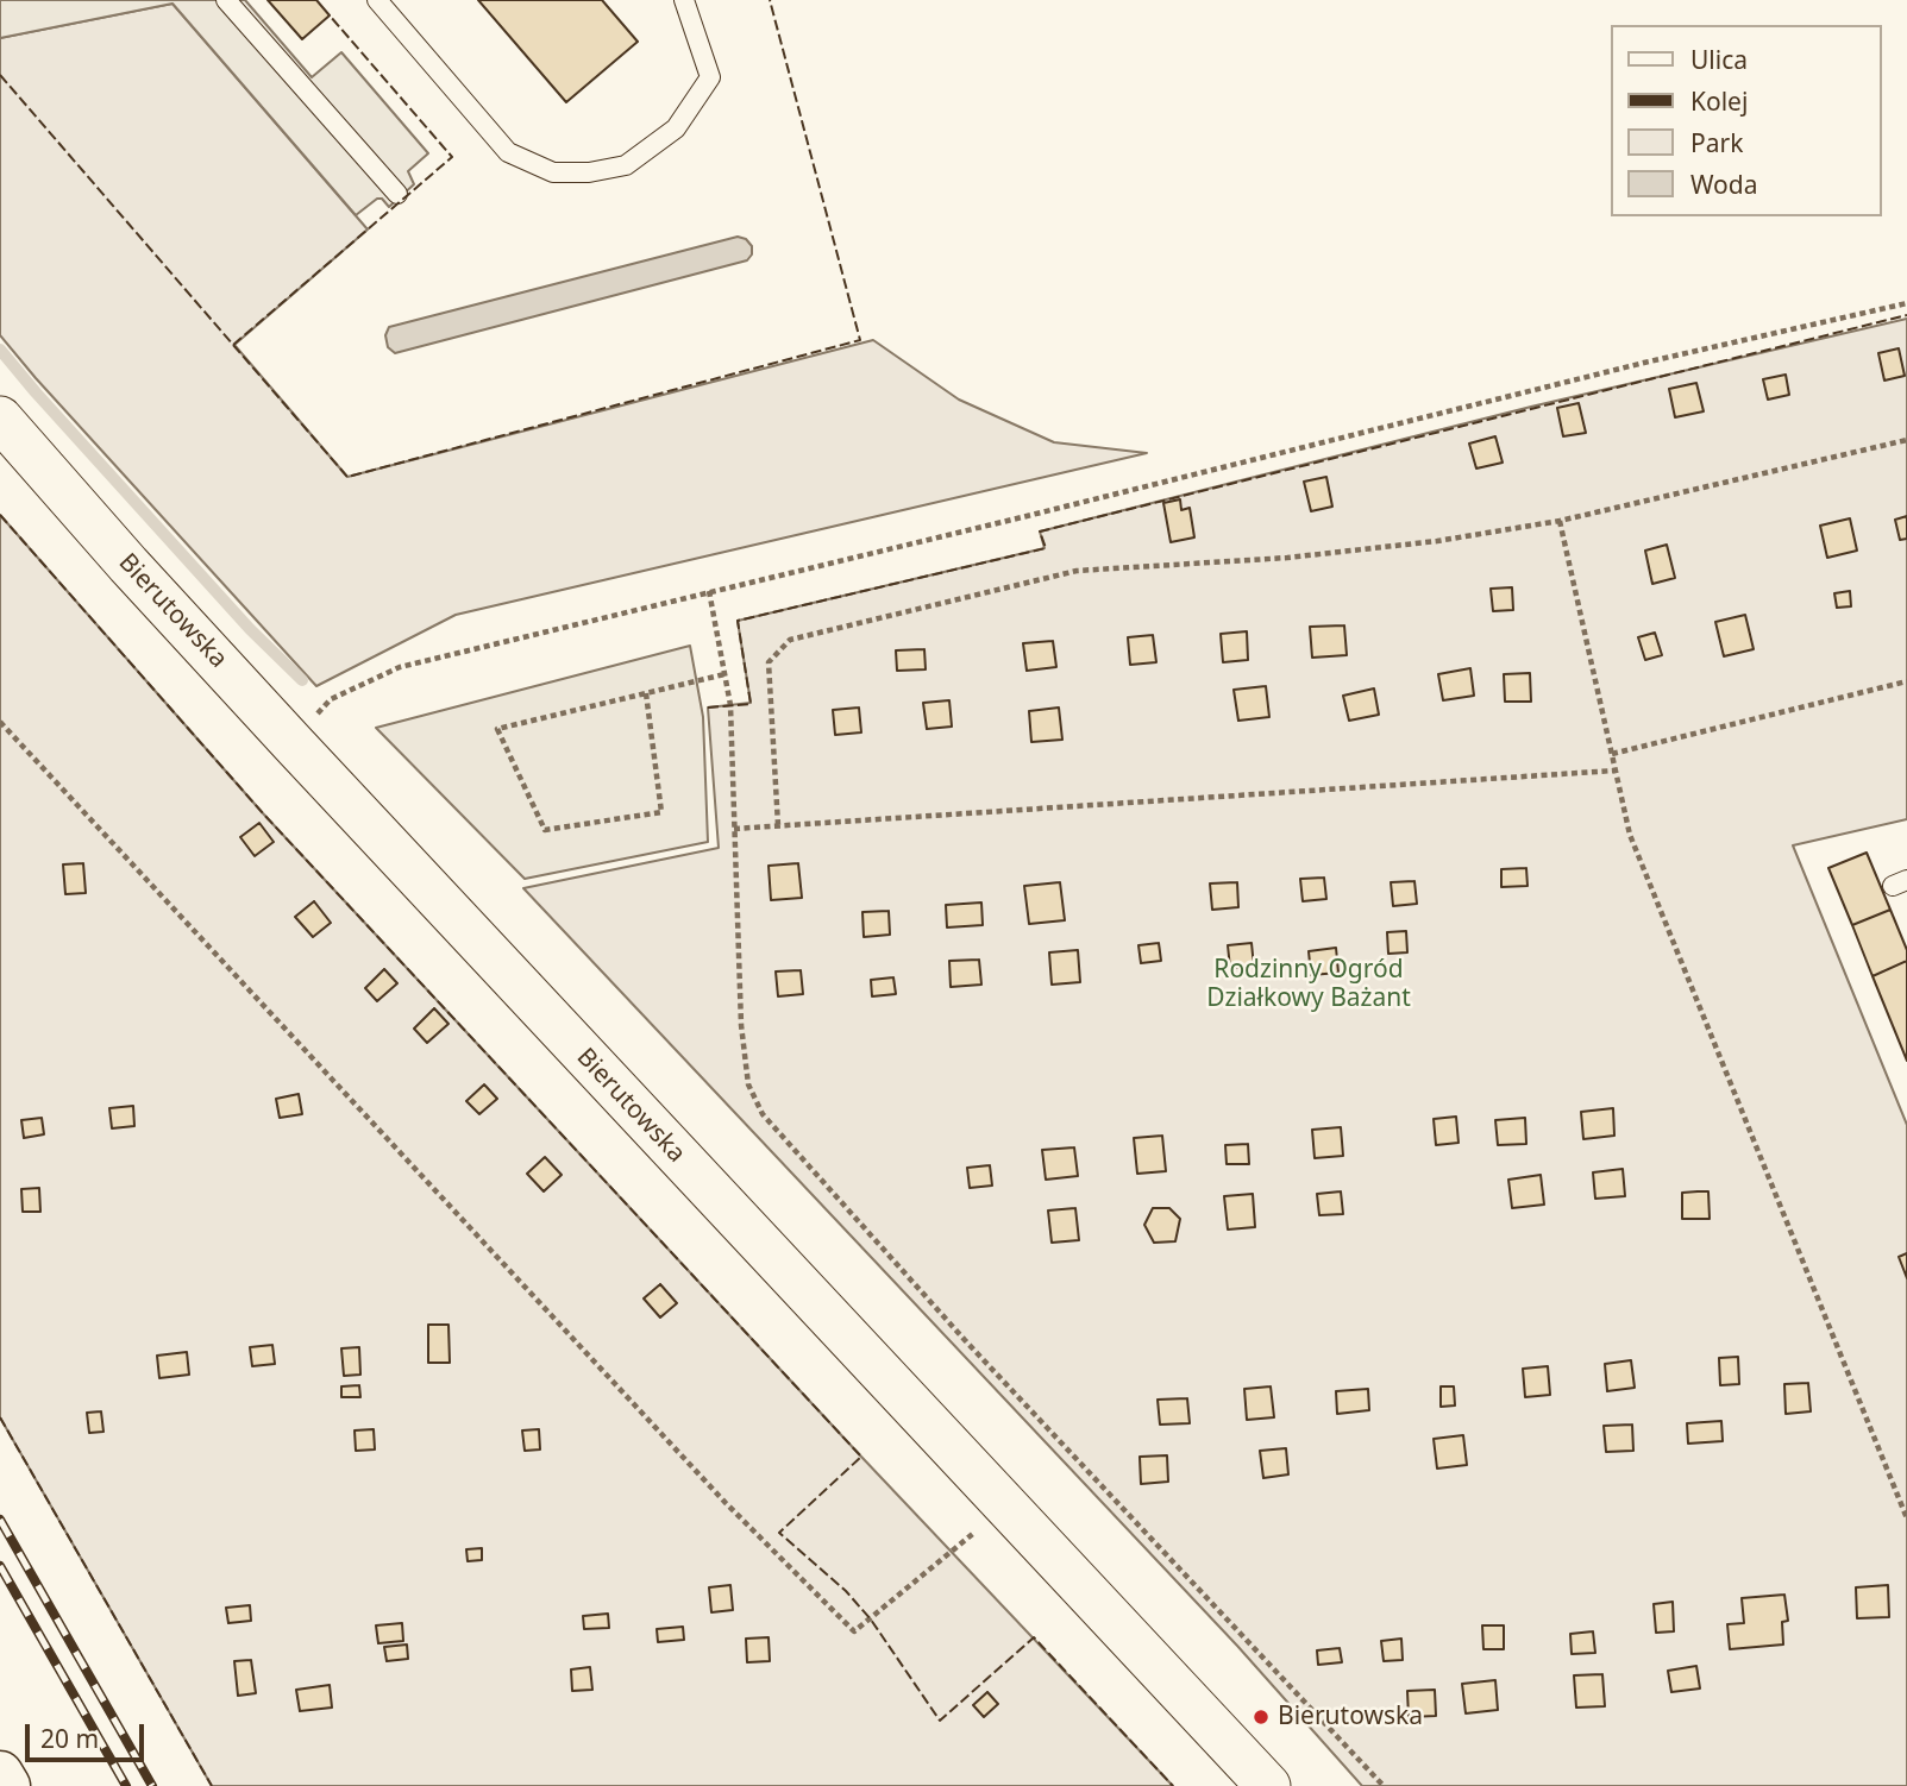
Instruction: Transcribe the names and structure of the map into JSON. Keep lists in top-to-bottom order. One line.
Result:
{"streets":{"street":["Bierutowska"]},"parks":["Rodzinny Ogród Działkowy Bażant"],"places":["Bierutowska"],"legend":["Ulica","Kolej","Park","Woda"],"scale_bar":"20 m"}
